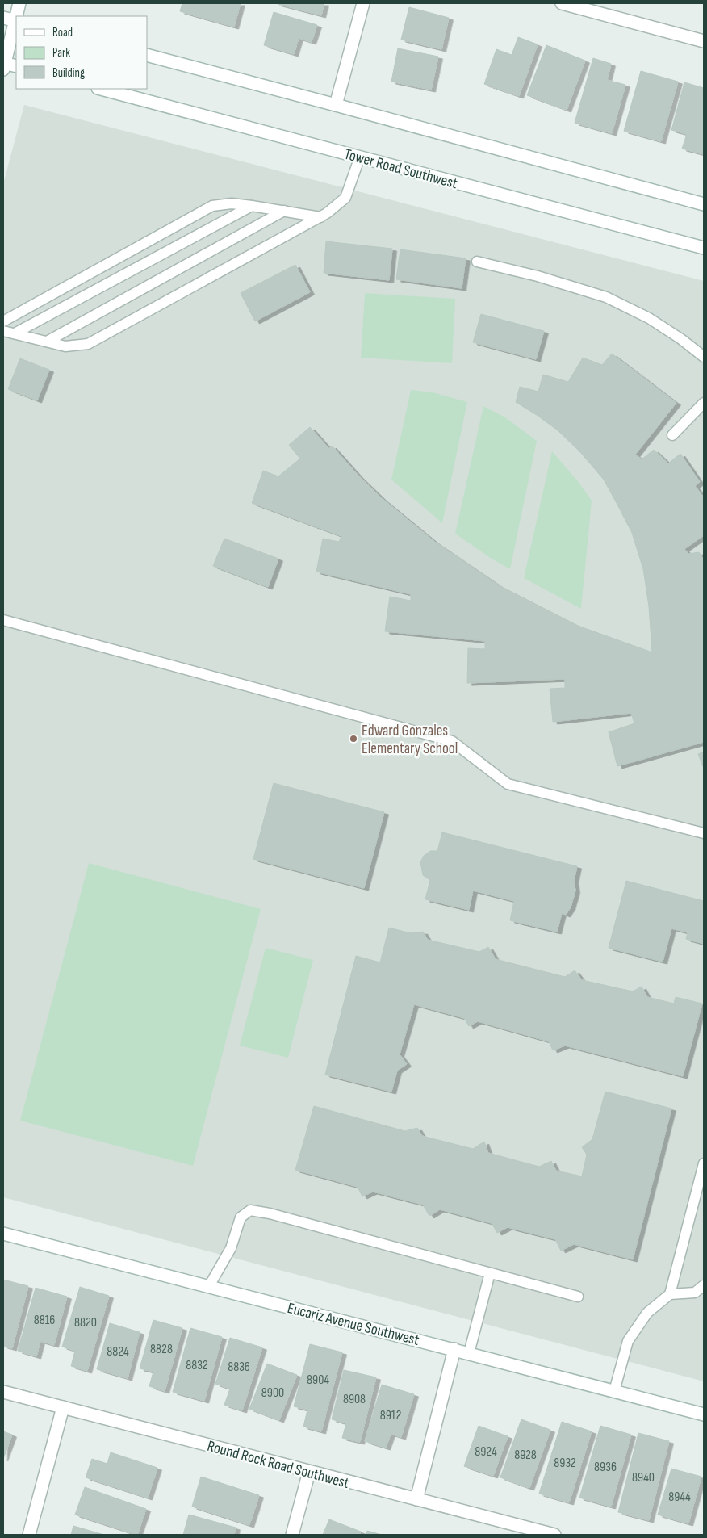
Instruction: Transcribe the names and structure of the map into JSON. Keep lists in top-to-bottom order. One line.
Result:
{"streets":{"street":["Tower Road Southwest","Eucariz Avenue Southwest","Round Rock Road Southwest"]},"places":["Edward Gonzales Elementary School"],"house_numbers":["8816","8820","8828","8824","8832","8836","8904","8900","8908","8912","8924","8928","8932","8936","8940","8944"],"legend":["Road","Park","Building"]}
